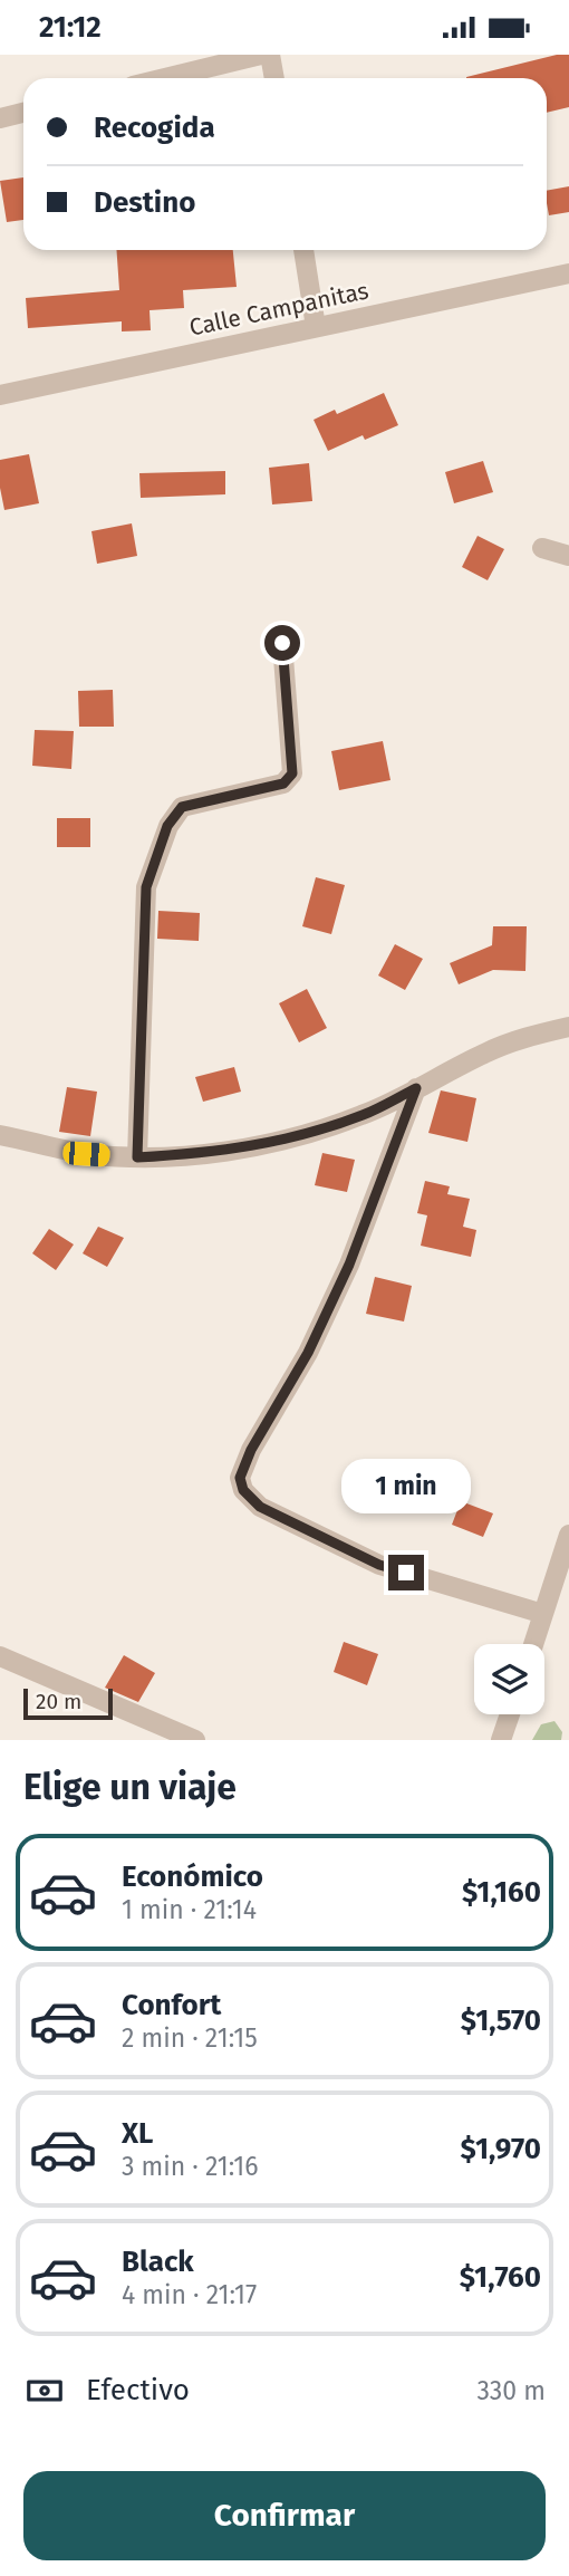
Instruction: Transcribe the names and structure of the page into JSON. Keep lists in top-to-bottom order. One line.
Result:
{"streets":{"street":["Calle Campanitas"]},"scale_bar":"20 m","page":{"status":"21:12","banner":["Recogida","Destino"],"bubble":"1 min","scale":"20 m","heading":"Elige un viaje","list":[{"name":"Económico","note":"1 min · 21:14","value":"$1,160"},{"name":"Confort","note":"2 min · 21:15","value":"$1,570"},{"name":"XL","note":"3 min · 21:16","value":"$1,970"},{"name":"Black","note":"4 min · 21:17","value":"$1,760"}],"pay":["Efectivo","330 m"],"buttons":"Confirmar"}}
